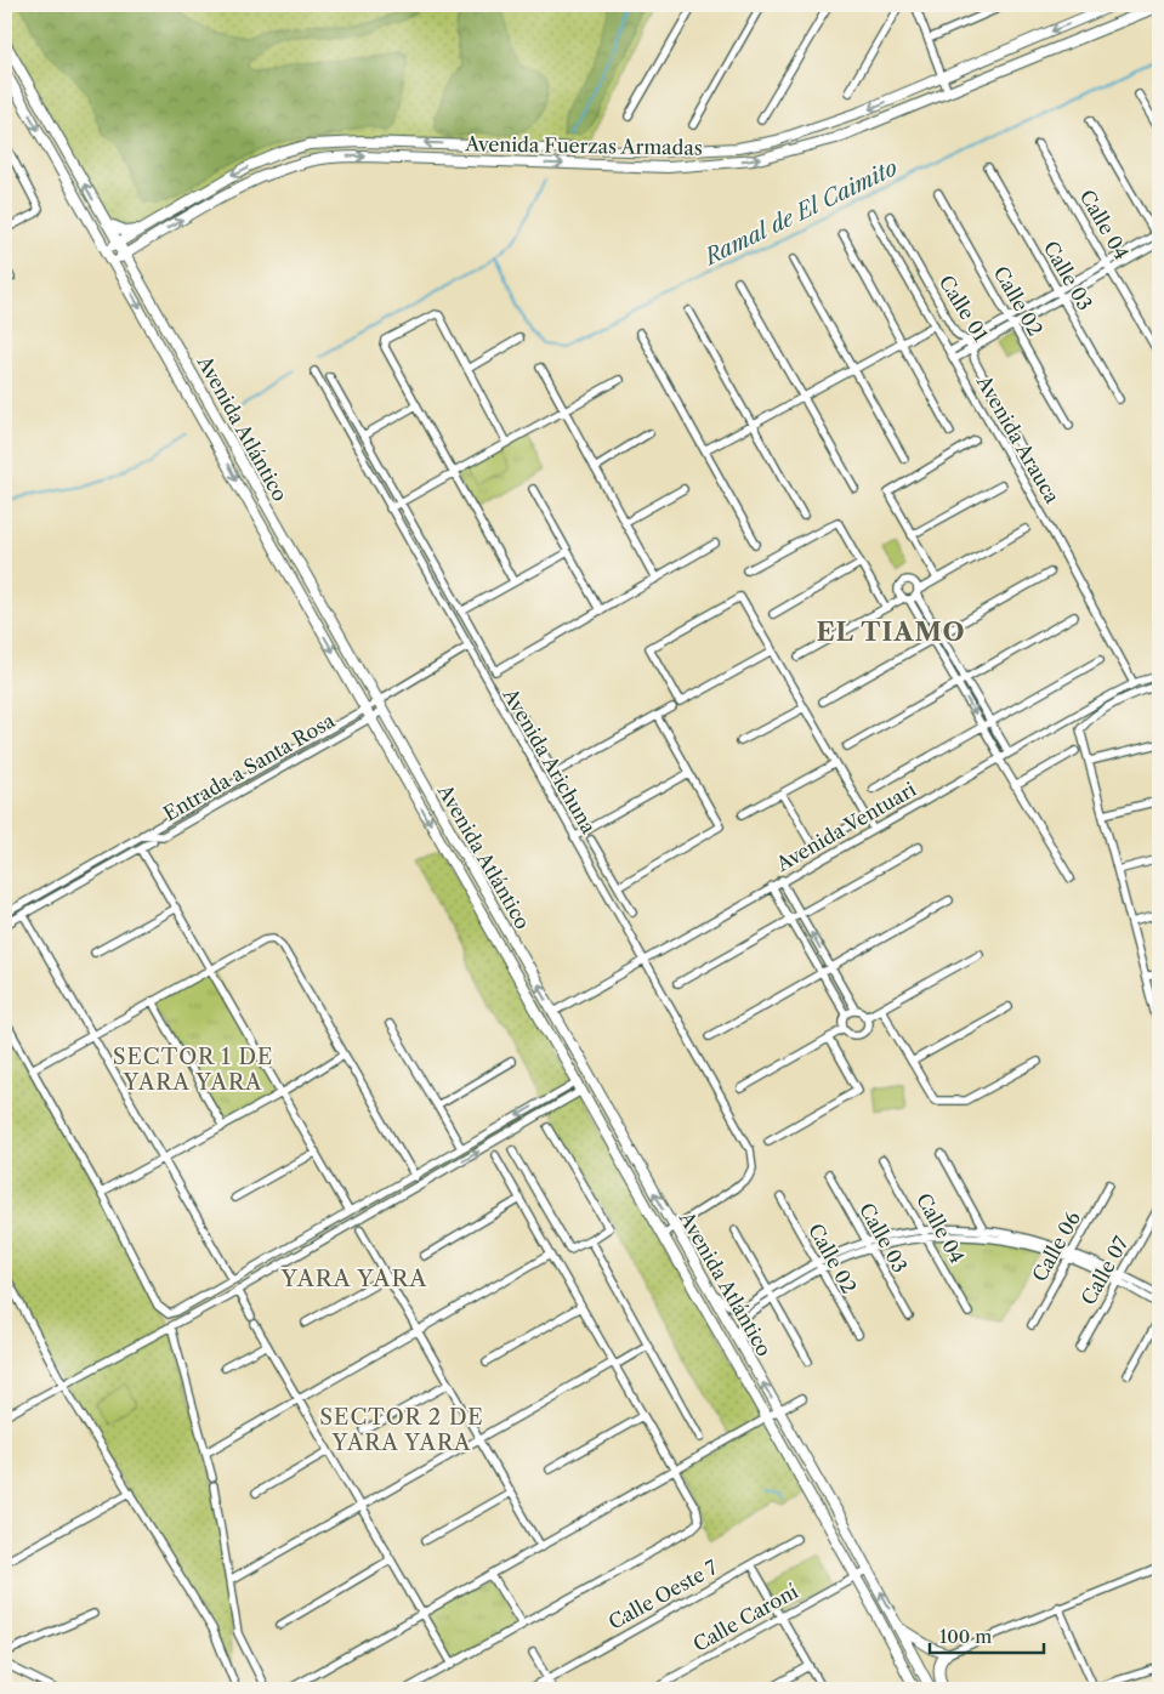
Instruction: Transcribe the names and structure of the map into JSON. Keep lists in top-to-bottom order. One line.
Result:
{"streets":{"main road":["Avenida Fuerzas Armadas","Avenida Atlántico"],"street":["Calle 04","Calle 03","Calle 02","Calle 01","Avenida Arauca","Avenida Arichuna","Entrada a Santa Rosa","Avenida Ventuari","Calle 06","Calle 07","Calle Oeste 7","Calle Caroní"]},"crossings":[["Avenida Fuerzas Armadas","Avenida Atlántico"],["Avenida Atlántico","Avenida Arichuna"],["Avenida Atlántico","Entrada a Santa Rosa"],["Avenida Atlántico","Avenida Ventuari"],["Avenida Atlántico","Calle Caroní"],["Avenida Arauca","Avenida Ventuari"],["Avenida Arichuna","Entrada a Santa Rosa"],["Avenida Arichuna","Avenida Ventuari"]],"districts":["EL TIAMO","SECTOR 1 DE YARA YARA","YARA YARA","SECTOR 2 DE YARA YARA"],"water":["Ramal de El Caimito"],"scale_bar":"100 m"}
